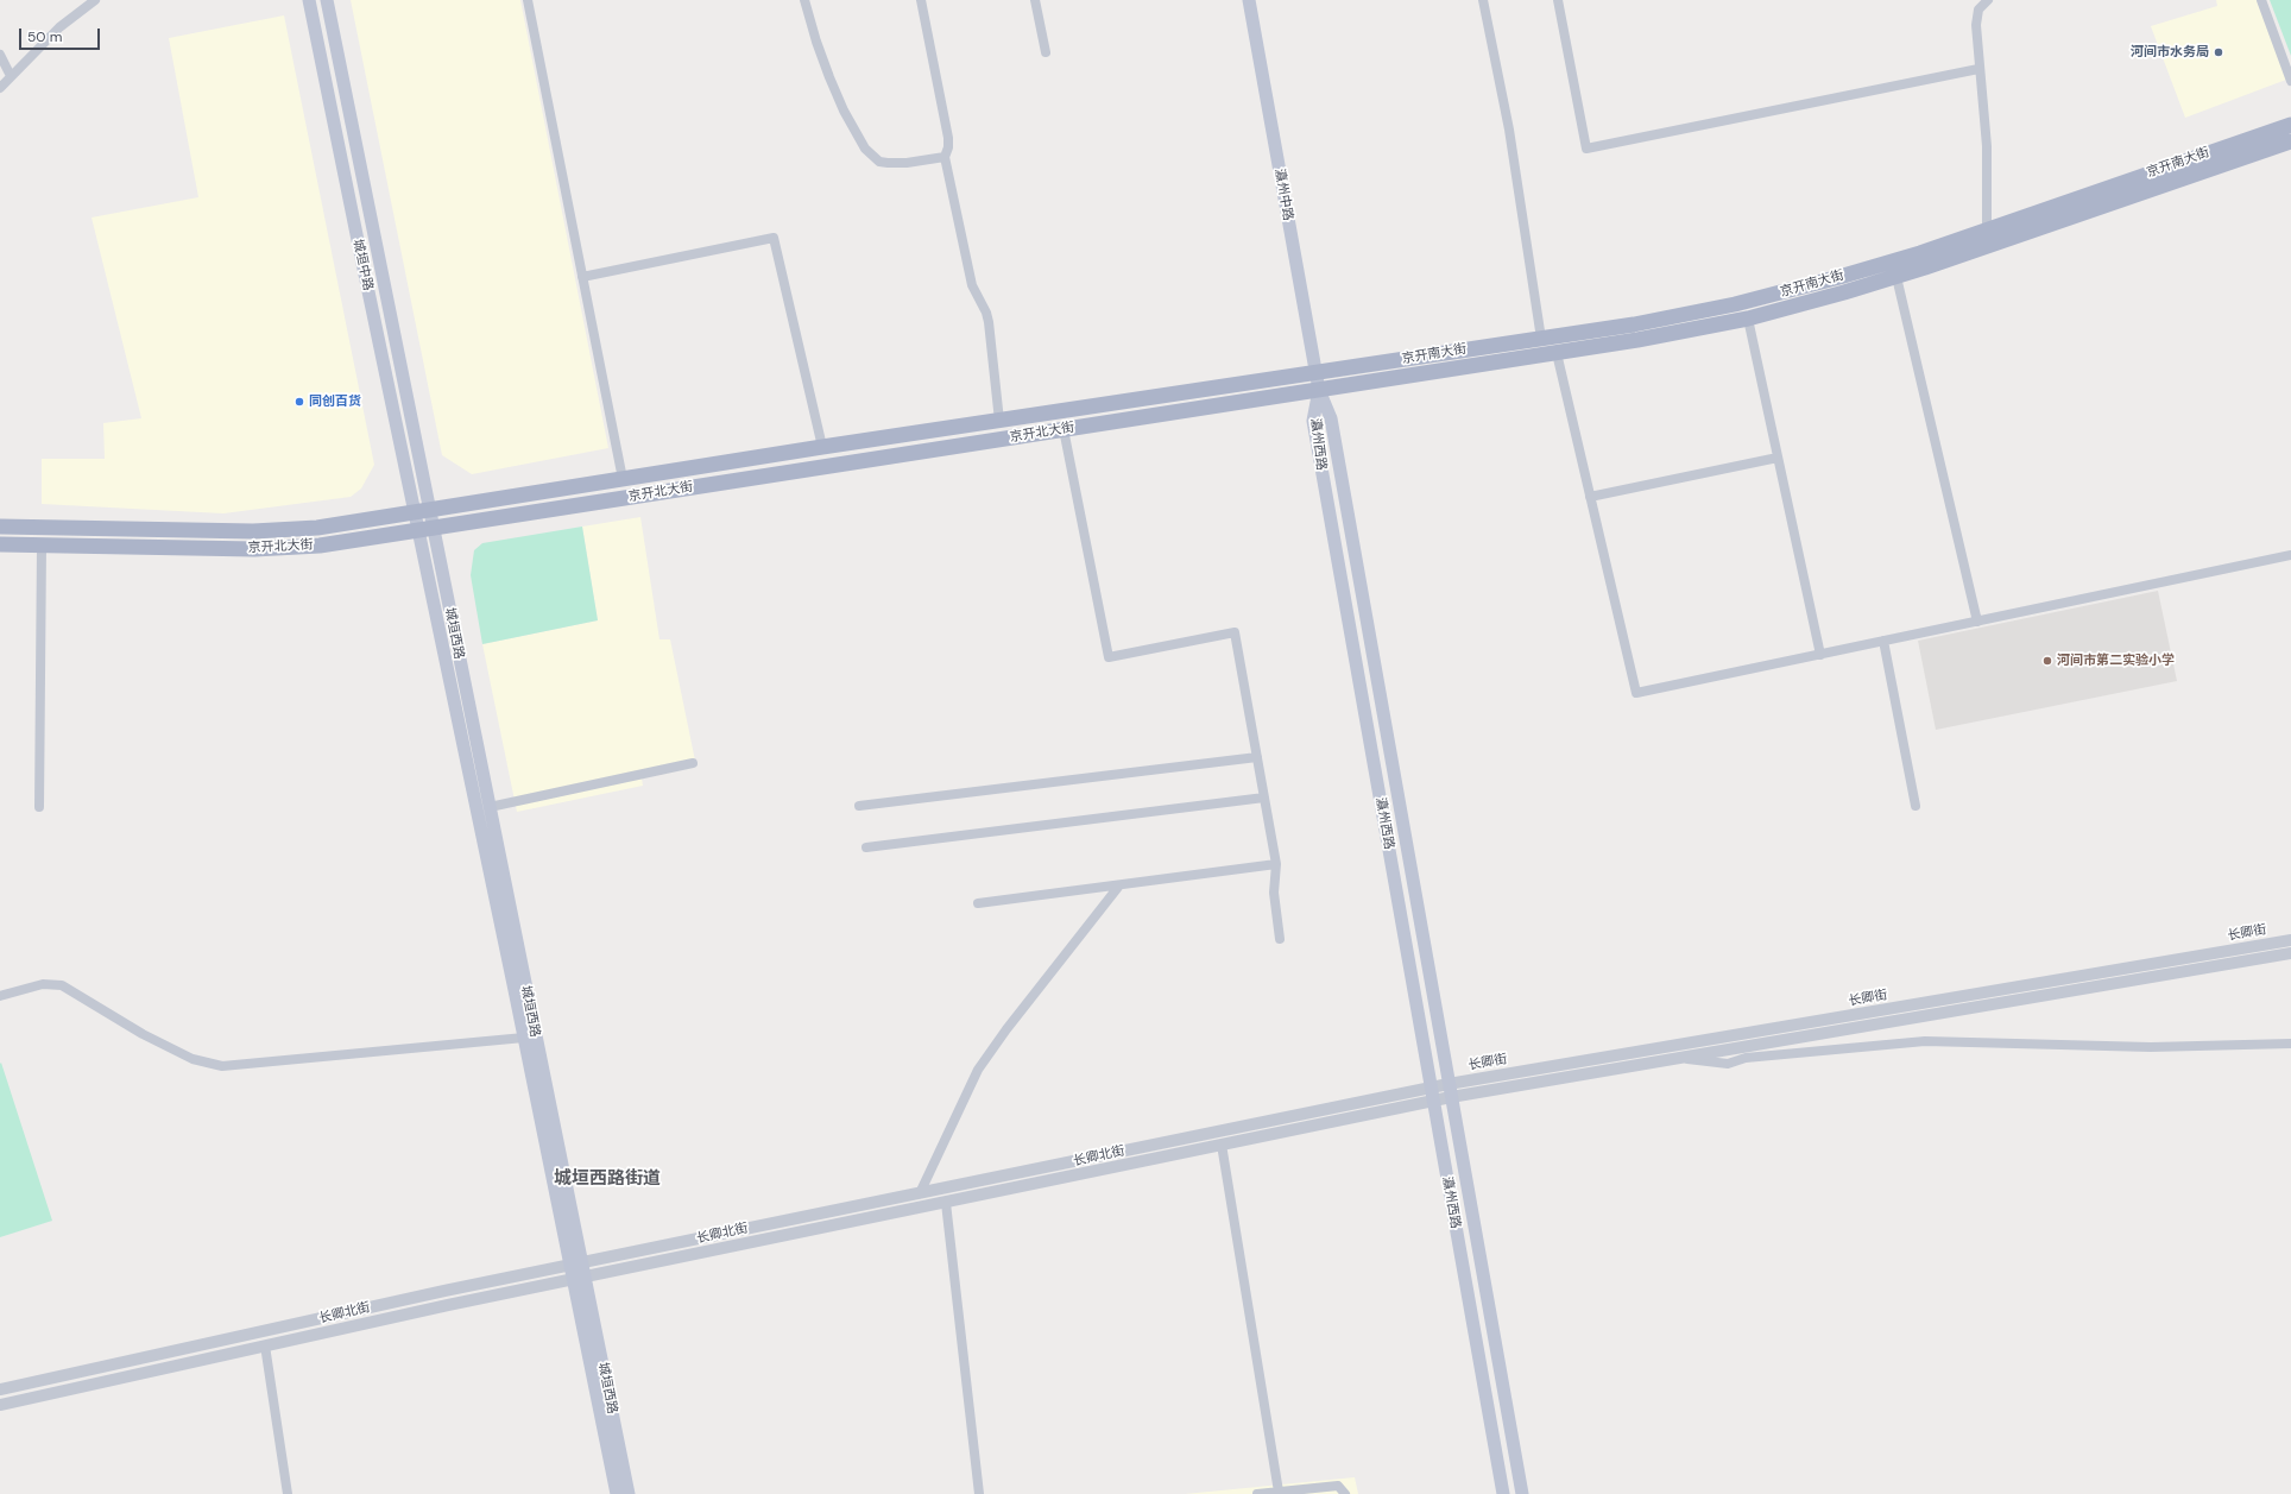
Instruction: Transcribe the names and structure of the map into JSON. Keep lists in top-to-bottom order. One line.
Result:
{"streets":{"main road":["京开南大街","瀛州中路","城垣中路","京开北大街","瀛州西路","城垣西路"],"street":["长卿街","长卿北街"]},"crossings":[["京开南大街","瀛州中路"],["京开南大街","京开北大街"],["京开南大街","瀛州西路"],["瀛州中路","京开北大街"],["瀛州中路","瀛州西路"],["城垣中路","京开北大街"],["城垣中路","城垣西路"],["京开北大街","瀛州西路"],["京开北大街","城垣西路"],["瀛州西路","长卿街"],["瀛州西路","长卿北街"],["城垣西路","长卿北街"],["长卿街","长卿北街"]],"districts":["城垣西路街道"],"places":["河间市水务局","同创百货","河间市第二实验小学"],"scale_bar":"50 m"}
